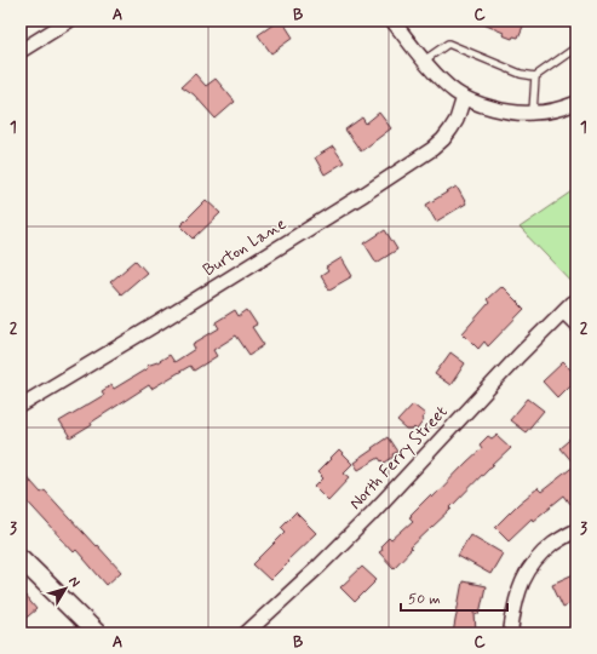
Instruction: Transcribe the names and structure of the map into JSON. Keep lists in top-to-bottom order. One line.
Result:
{"streets":{"street":["Burton Lane","North Ferry Street"]},"scale_bar":"50 m","north":"top right","grid":{"columns":["A","B","C"],"rows":["1","2","3"]}}
